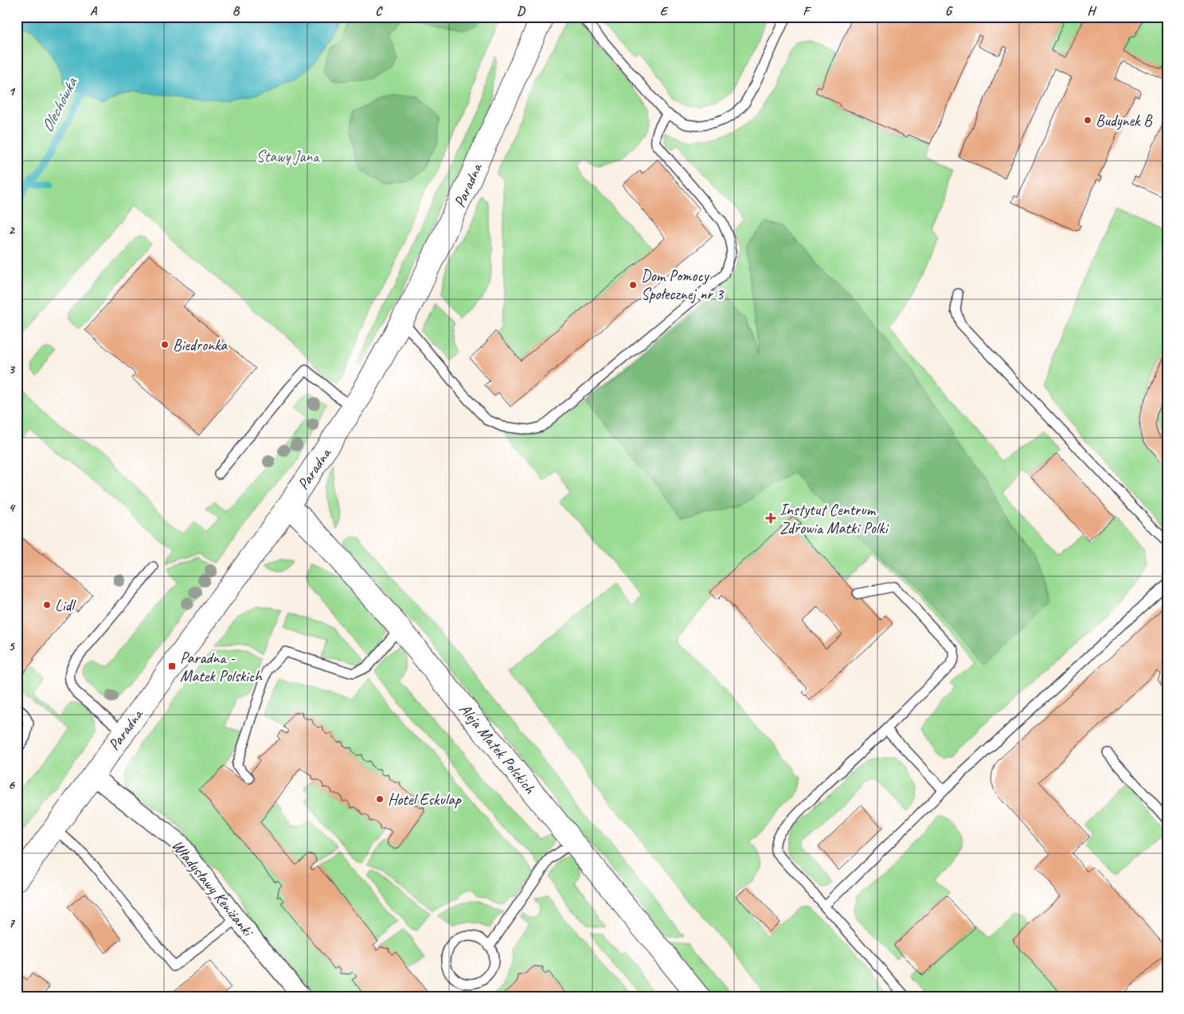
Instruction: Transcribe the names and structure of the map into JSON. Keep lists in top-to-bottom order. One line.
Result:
{"streets":{"street":["Paradna","Aleja Matek Polskich","Władysławy Keniżanki"]},"crossings":[["Paradna","Aleja Matek Polskich"],["Paradna","Władysławy Keniżanki"]],"water":["Olechówka"],"parks":["Stawy Jana"],"places":{"other":["Budynek B","Dom Pomocy Społecznej nr 3","Biedronka","Lidl","Hotel Eskulap"],"health":["Instytut Centrum Zdrowia Matki Polki"],"transit":["Paradna - Matek Polskich"]},"grid":{"columns":["A","B","C","D","E","F","G","H"],"rows":["1","2","3","4","5","6","7"]}}
